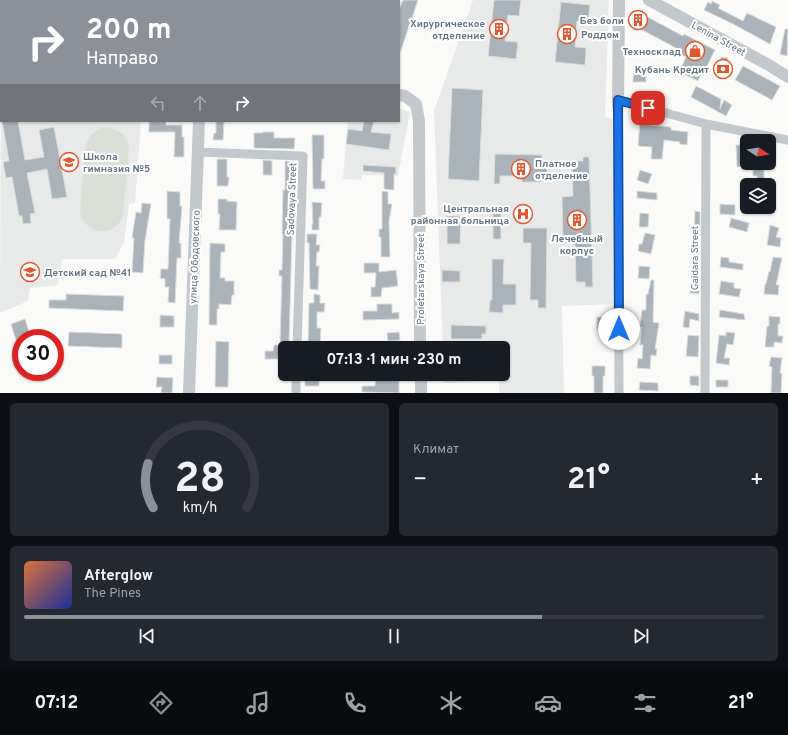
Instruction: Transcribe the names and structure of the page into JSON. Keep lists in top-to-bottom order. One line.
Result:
{"streets":{"street":["Lenina Street","Sadovaya Street","улица Ободовского","Gaidara Street","Proletarskaya Street"]},"crossings":[["Sadovaya Street","улица Ободовского"]],"places":{"building":["Без боли","Хирургическое отделение","Роддом","Платное отделение","Лечебный корпус"],"shop":["Техносклад"],"bank":["Кубань Кредит"],"school or university":["Школа гимназия №5","Детский сад №41"],"hospital":["Центральная районная больница"]},"north":"right","page":{"turn":["200 m","Направо"],"limit":"30","trip":"07:13 · 1 мин · 230 m","tile":"Климат","heat":["−","21°","+"],"song":["Afterglow","The Pines"],"tabs":["07:12","21°"],"gauge":["28","km/h"]}}
